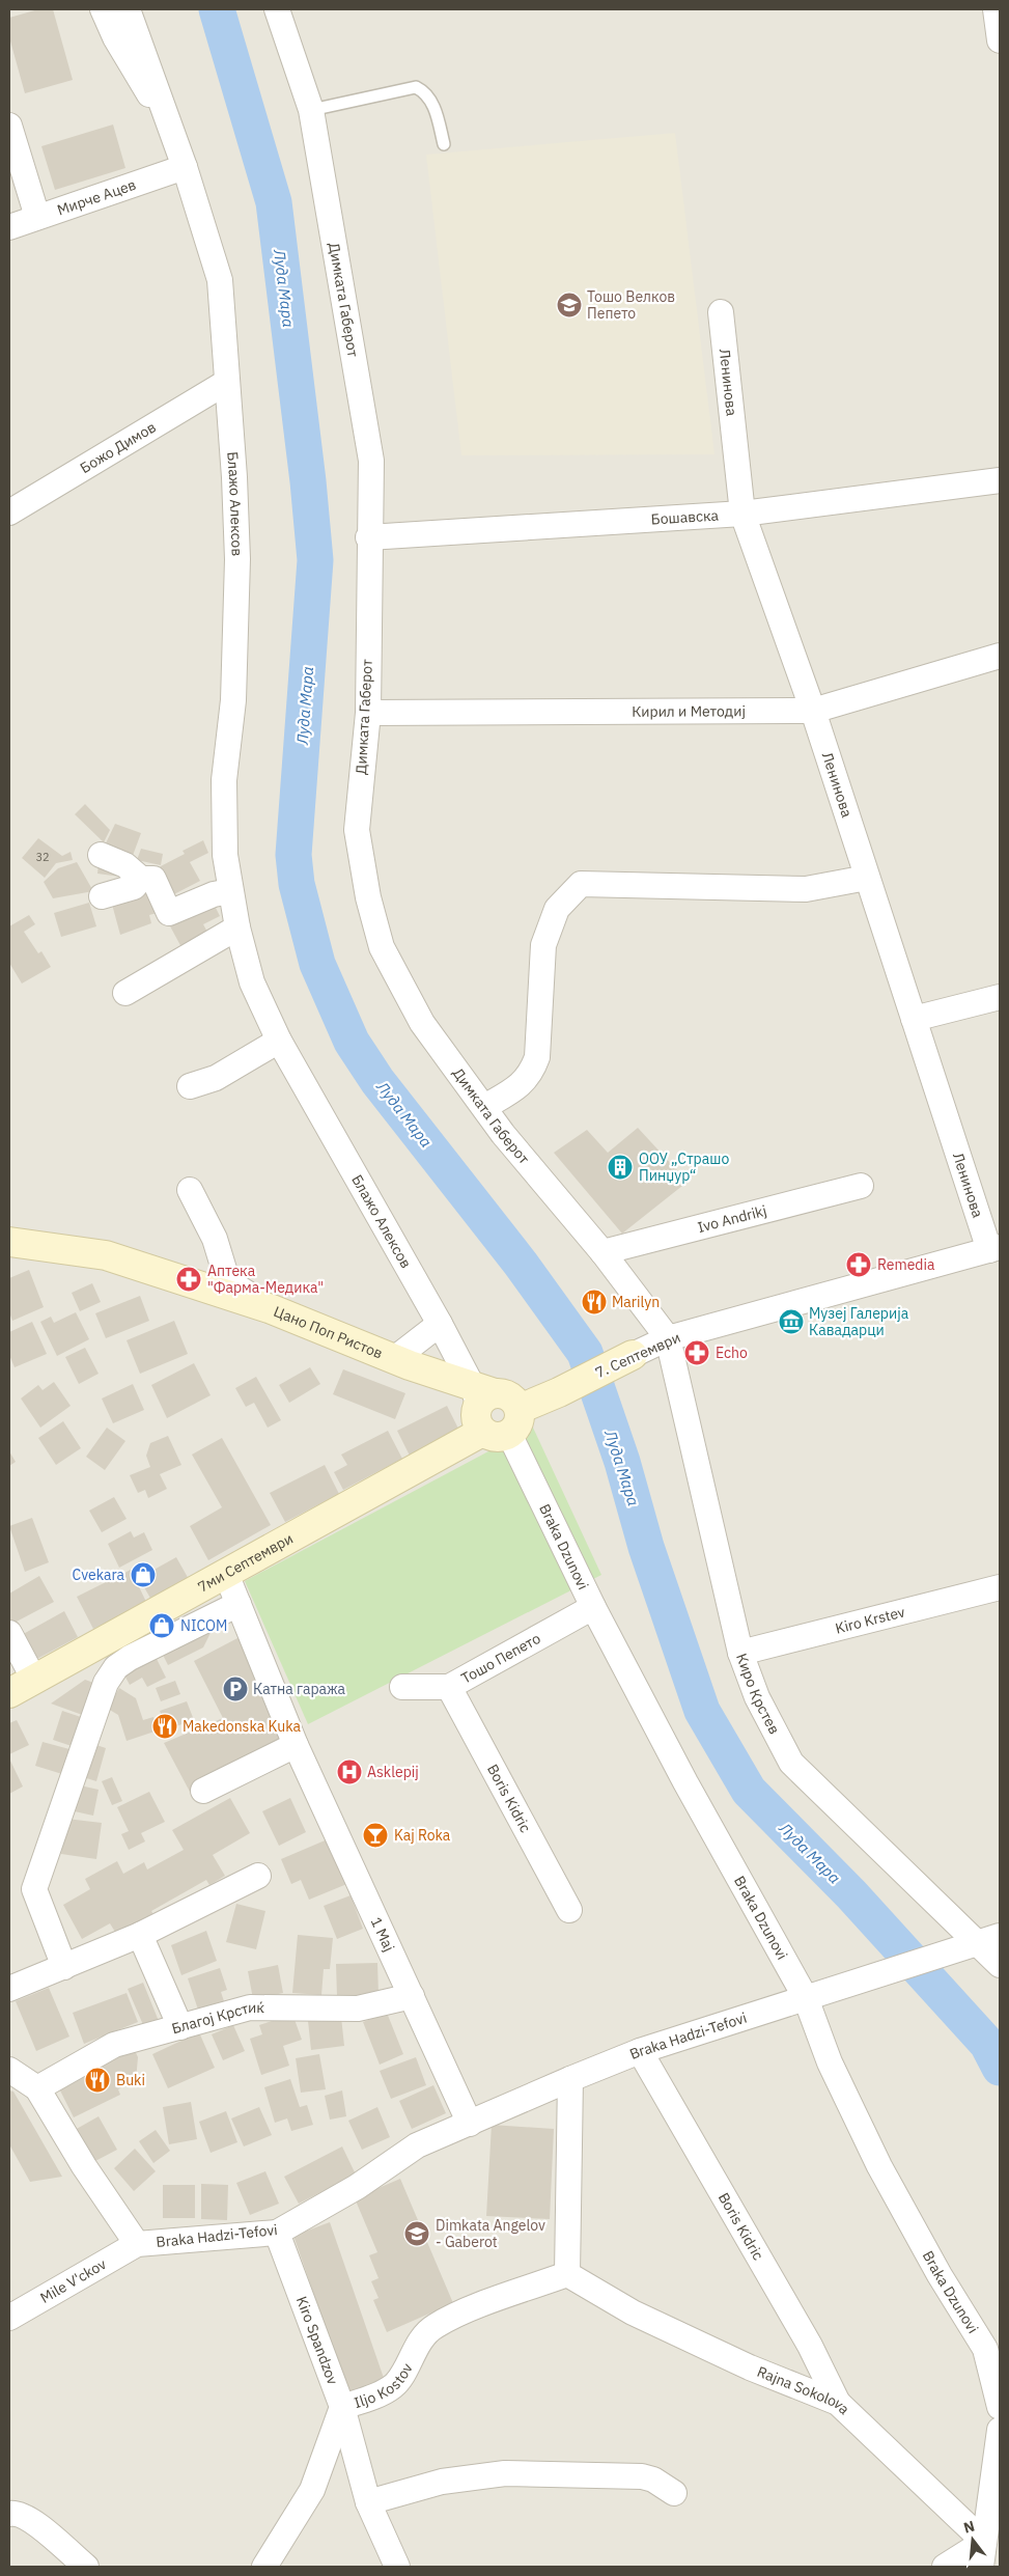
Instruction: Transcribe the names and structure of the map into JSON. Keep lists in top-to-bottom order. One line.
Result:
{"streets":{"street":["Мирче Ацев","Димката Габерот","Ленинова","Божо Димов","Блажо Алексов","Бошавска","Кирил и Методиј","Ivo Andrikj","Цано Поп Ристов","7. Септември","Braka Dzunovi","7ми Септември","Kiro Krstev","Тошо Пепето","Киро Крстев","Boris Kidric","1 Maj","Благој Крстиќ","Braka Hadzi-Tefovi","Mile V'ckov","Kiro Spandzov","Iljo Kostov","Rajna Sokolova"]},"crossings":[["Мирче Ацев","Блажо Алексов"],["Димката Габерот","Бошавска"],["Димката Габерот","Кирил и Методиј"],["Димката Габерот","Ivo Andrikj"],["Димката Габерот","7. Септември"],["Димката Габерот","Киро Крстев"],["Ленинова","Бошавска"],["Ленинова","Кирил и Методиј"],["Ленинова","7. Септември"],["Божо Димов","Блажо Алексов"],["Блажо Алексов","Цано Поп Ристов"],["Цано Поп Ристов","7. Септември"],["Цано Поп Ристов","Braka Dzunovi"],["Цано Поп Ристов","7ми Септември"],["7. Септември","Braka Dzunovi"],["7. Септември","7ми Септември"],["7. Септември","Киро Крстев"],["Braka Dzunovi","7ми Септември"],["Braka Dzunovi","Тошо Пепето"],["Braka Dzunovi","Braka Hadzi-Tefovi"],["7ми Септември","1 Maj"],["Kiro Krstev","Киро Крстев"],["Тошо Пепето","Boris Kidric"],["Киро Крстев","Braka Hadzi-Tefovi"],["Boris Kidric","Braka Hadzi-Tefovi"],["Boris Kidric","Rajna Sokolova"],["1 Maj","Благој Крстиќ"],["1 Maj","Braka Hadzi-Tefovi"],["Благој Крстиќ","Braka Hadzi-Tefovi"],["Braka Hadzi-Tefovi","Mile V'ckov"],["Braka Hadzi-Tefovi","Kiro Spandzov"],["Kiro Spandzov","Iljo Kostov"],["Iljo Kostov","Rajna Sokolova"]],"water":["Луда Мара"],"places":{"school or university":["Тошо Велков Пепето","Dimkata Angelov - Gaberot"],"building":["ООУ „Страшо Пинџур“"],"pharmacy":["Remedia","Аптека \"Фарма-Медика\"","Echo"],"restaurant":["Marilyn","Makedonska Kuka","Buki"],"museum":["Музеј Галерија Кавадарци"],"shop":["Cvekara","NICOM"],"parking":["Катна гаража"],"hospital":["Asklepij"],"bar":["Kaj Roka"]},"house_numbers":["32"],"north":"top"}
